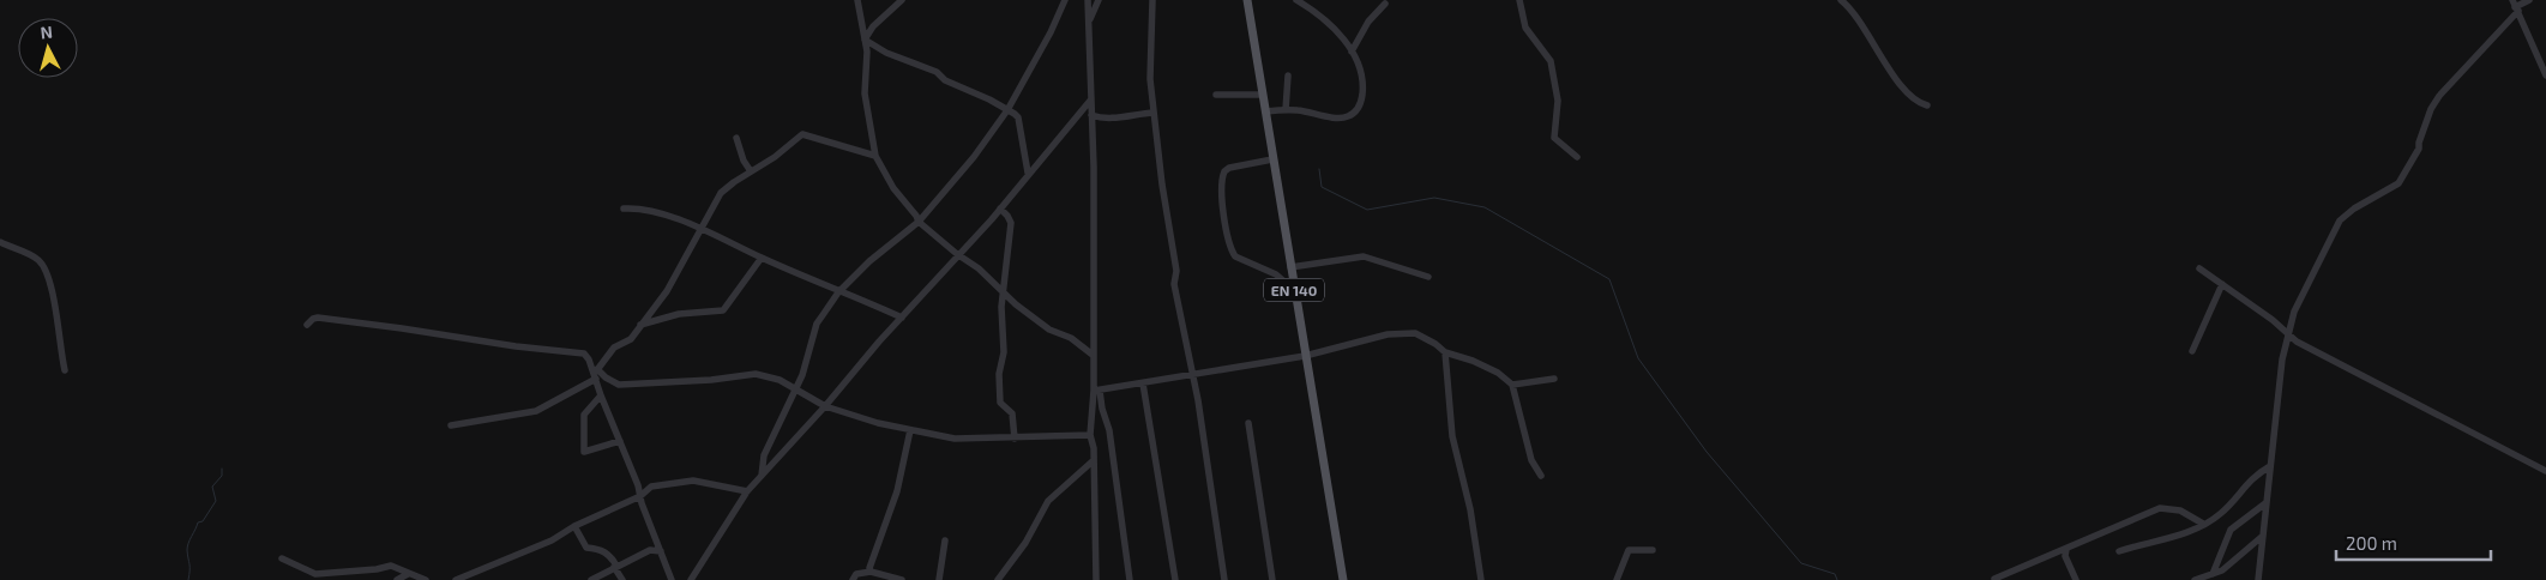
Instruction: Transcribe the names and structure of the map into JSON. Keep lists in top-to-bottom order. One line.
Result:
{"streets":{"main road":["EN 140"]},"scale_bar":"200 m","north":"top"}
